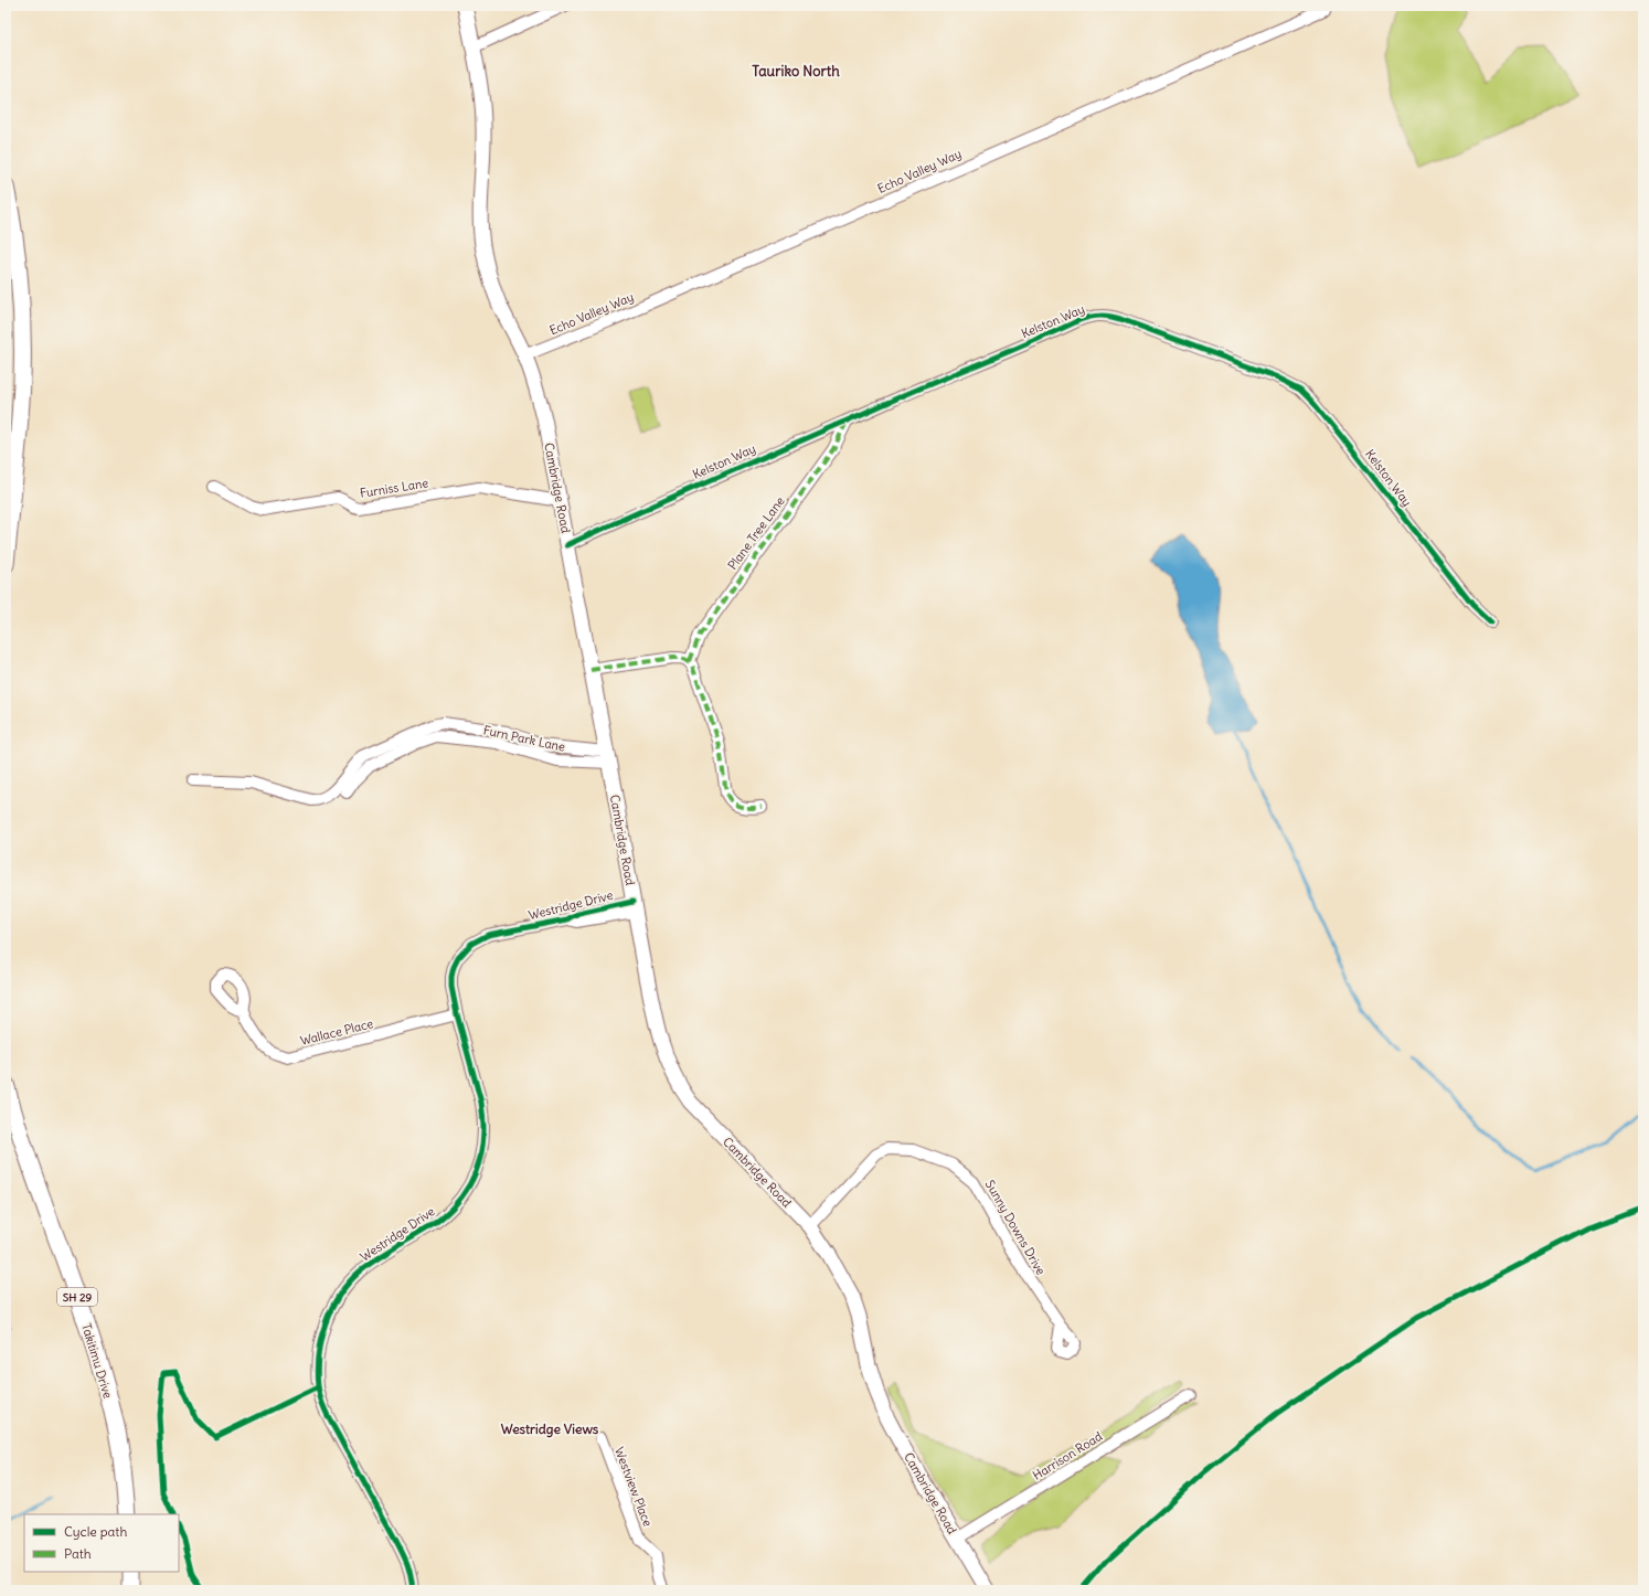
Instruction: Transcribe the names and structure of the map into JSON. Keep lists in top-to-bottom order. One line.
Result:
{"streets":{"highway":["SH 29","Takitimu Drive"],"main road":["Cambridge Road"],"street":["Echo Valley Way","Kelston Way","Furniss Lane","Plane Tree Lane","Furn Park Lane","Westridge Drive","Wallace Place","Sunny Downs Drive","Harrison Road","Westview Place"]},"crossings":[["Echo Valley Way","Cambridge Road"],["Kelston Way","Cambridge Road"],["Kelston Way","Plane Tree Lane"],["Furniss Lane","Cambridge Road"],["Cambridge Road","Furn Park Lane"],["Cambridge Road","Westridge Drive"],["Cambridge Road","Sunny Downs Drive"],["Cambridge Road","Harrison Road"],["Westridge Drive","Wallace Place"]],"districts":["Tauriko North","Westridge Views"],"legend":["Cycle path","Path"]}
